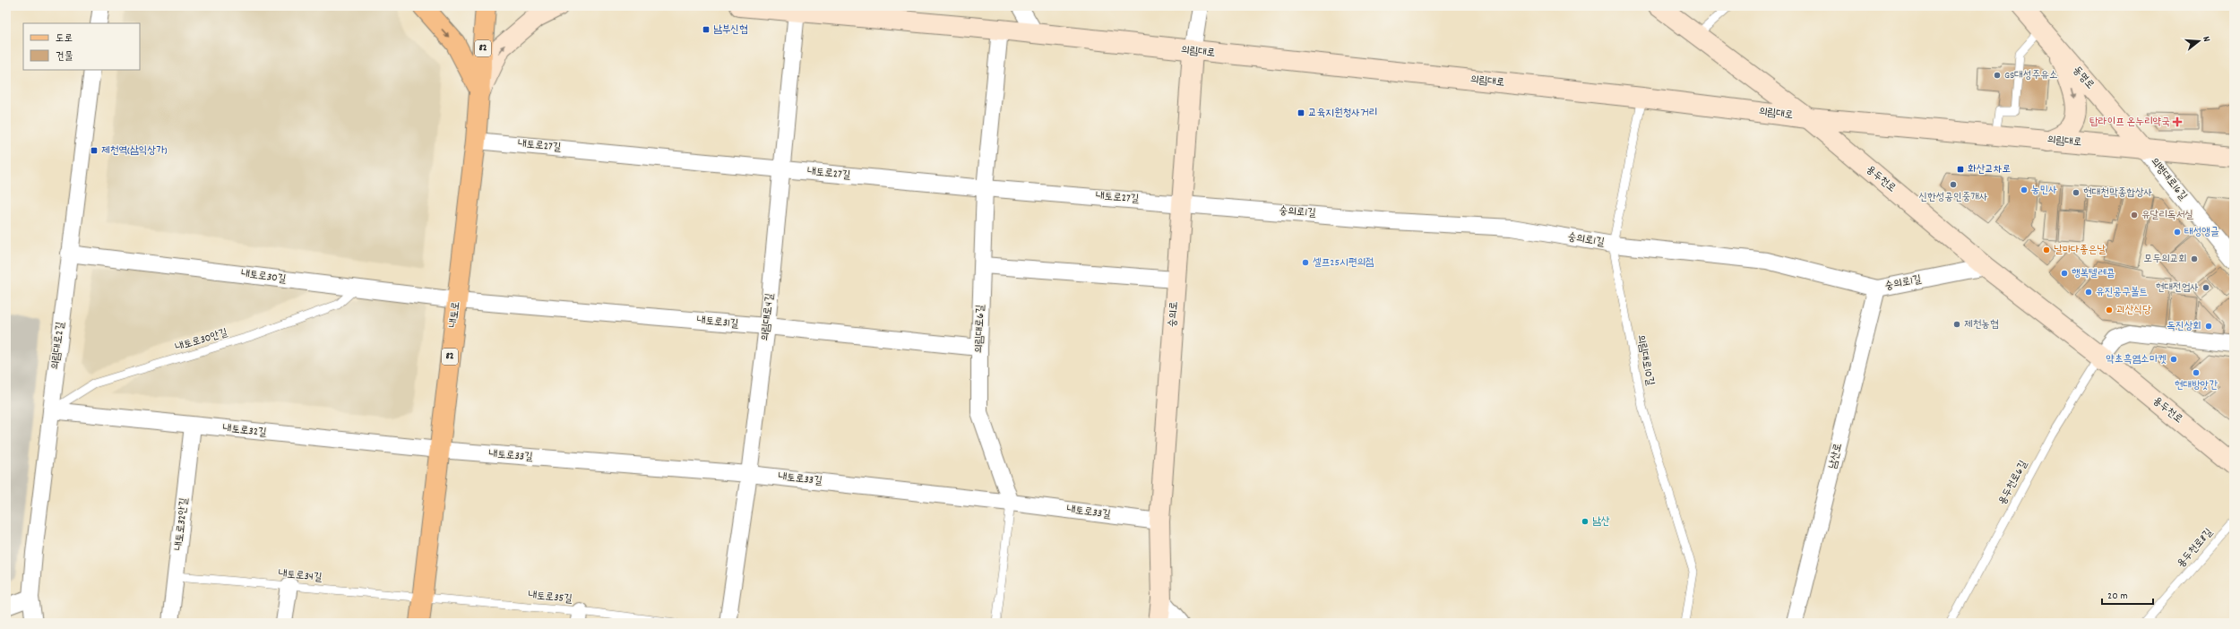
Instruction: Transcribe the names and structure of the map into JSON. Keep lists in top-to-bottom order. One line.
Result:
{"streets":{"main road":["82","내토로"],"street":["의림대로","동명로","내토로27길","용두천로","의병대로16길","숭의로1길","내토로30길","숭의로","의림대로4길","내토로31길","의림대로6길","의림대로2길","내토로32길","내토로33길","남산로","내토로32안길"],"lane":["내토로30안길","의림대로10길","용두천로6길","용두천로8길","내토로34길","내토로35길"]},"crossings":[["의림대로","동명로"],["의림대로","용두천로"],["의림대로","의병대로16길"],["의림대로","숭의로"],["의림대로","의림대로4길"],["의림대로","의림대로6길"],["의림대로","의림대로10길"],["동명로","의병대로16길"],["내토로27길","숭의로1길"],["내토로27길","내토로"],["내토로27길","숭의로"],["내토로27길","의림대로4길"],["내토로27길","의림대로6길"],["용두천로","숭의로1길"],["용두천로","용두천로6길"],["숭의로1길","숭의로"],["숭의로1길","의림대로10길"],["숭의로1길","남산로"],["내토로30길","내토로"],["내토로30길","내토로31길"],["내토로30길","내토로30안길"],["내토로30길","의림대로2길"],["내토로","내토로31길"],["내토로","내토로32길"],["내토로","내토로33길"],["내토로","내토로34길"],["내토로","내토로35길"],["숭의로","내토로33길"],["의림대로4길","내토로31길"],["의림대로4길","내토로33길"],["내토로31길","의림대로6길"],["의림대로6길","내토로33길"],["내토로30안길","의림대로2길"],["내토로30안길","내토로32길"],["의림대로2길","내토로32길"],["내토로32길","내토로33길"],["내토로32길","내토로32안길"],["내토로32안길","내토로34길"],["내토로34길","내토로35길"]],"places":{"transit":["남부신협","교육지원청사거리","제천역(삼익상가)","화산교차로"],"other":["GS대성주유소","신한성공인중개사","농민사","현대천막종합상사","유달리독서실","태성앵글","날마다좋은날","모두의교회","셀프25시편의점","행복텔레콤","현대전업사","유진공구볼트","괴산식당","제천농협","독진상회","약초흑염소마켓","현대방앗간","남산"],"health":["탑라이프 온누리약국"]},"legend":["도로","건물"],"scale_bar":"20 m","north":"right"}
